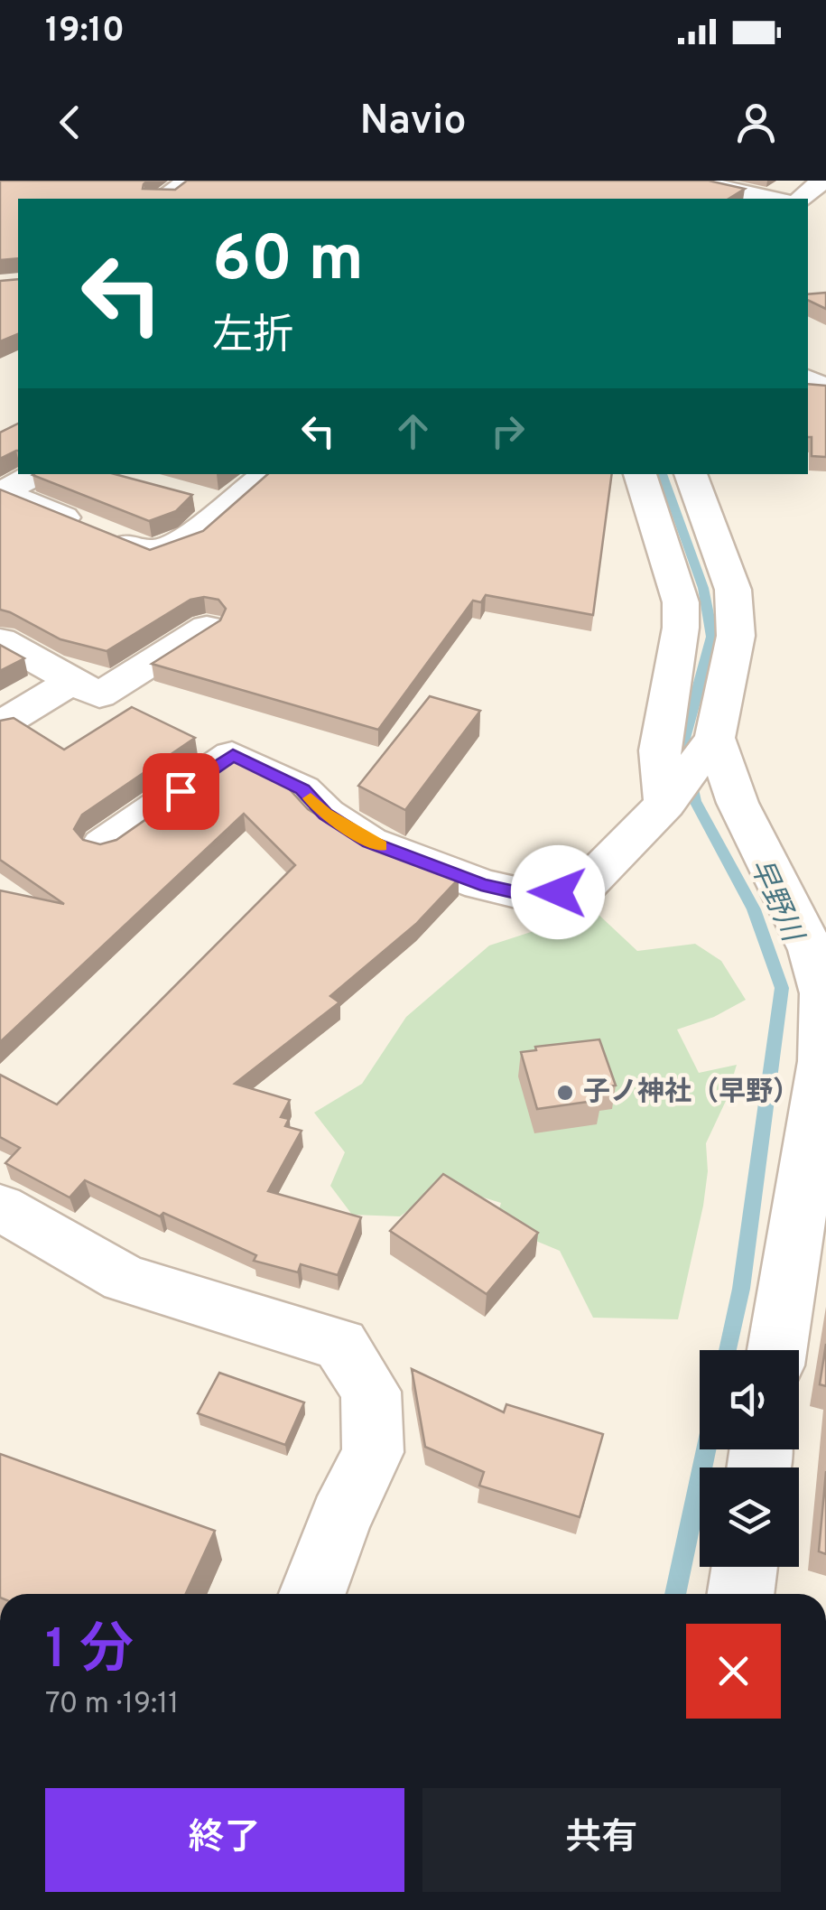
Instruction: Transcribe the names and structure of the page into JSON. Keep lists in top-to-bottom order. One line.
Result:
{"water":["早野川"],"places":["子ノ神社（早野）"],"page":{"status":"19:10","header":"Navio","turn":["60 m","左折"],"heading":["1 分","70 m · 19:11"],"buttons":["終了","共有"]}}
